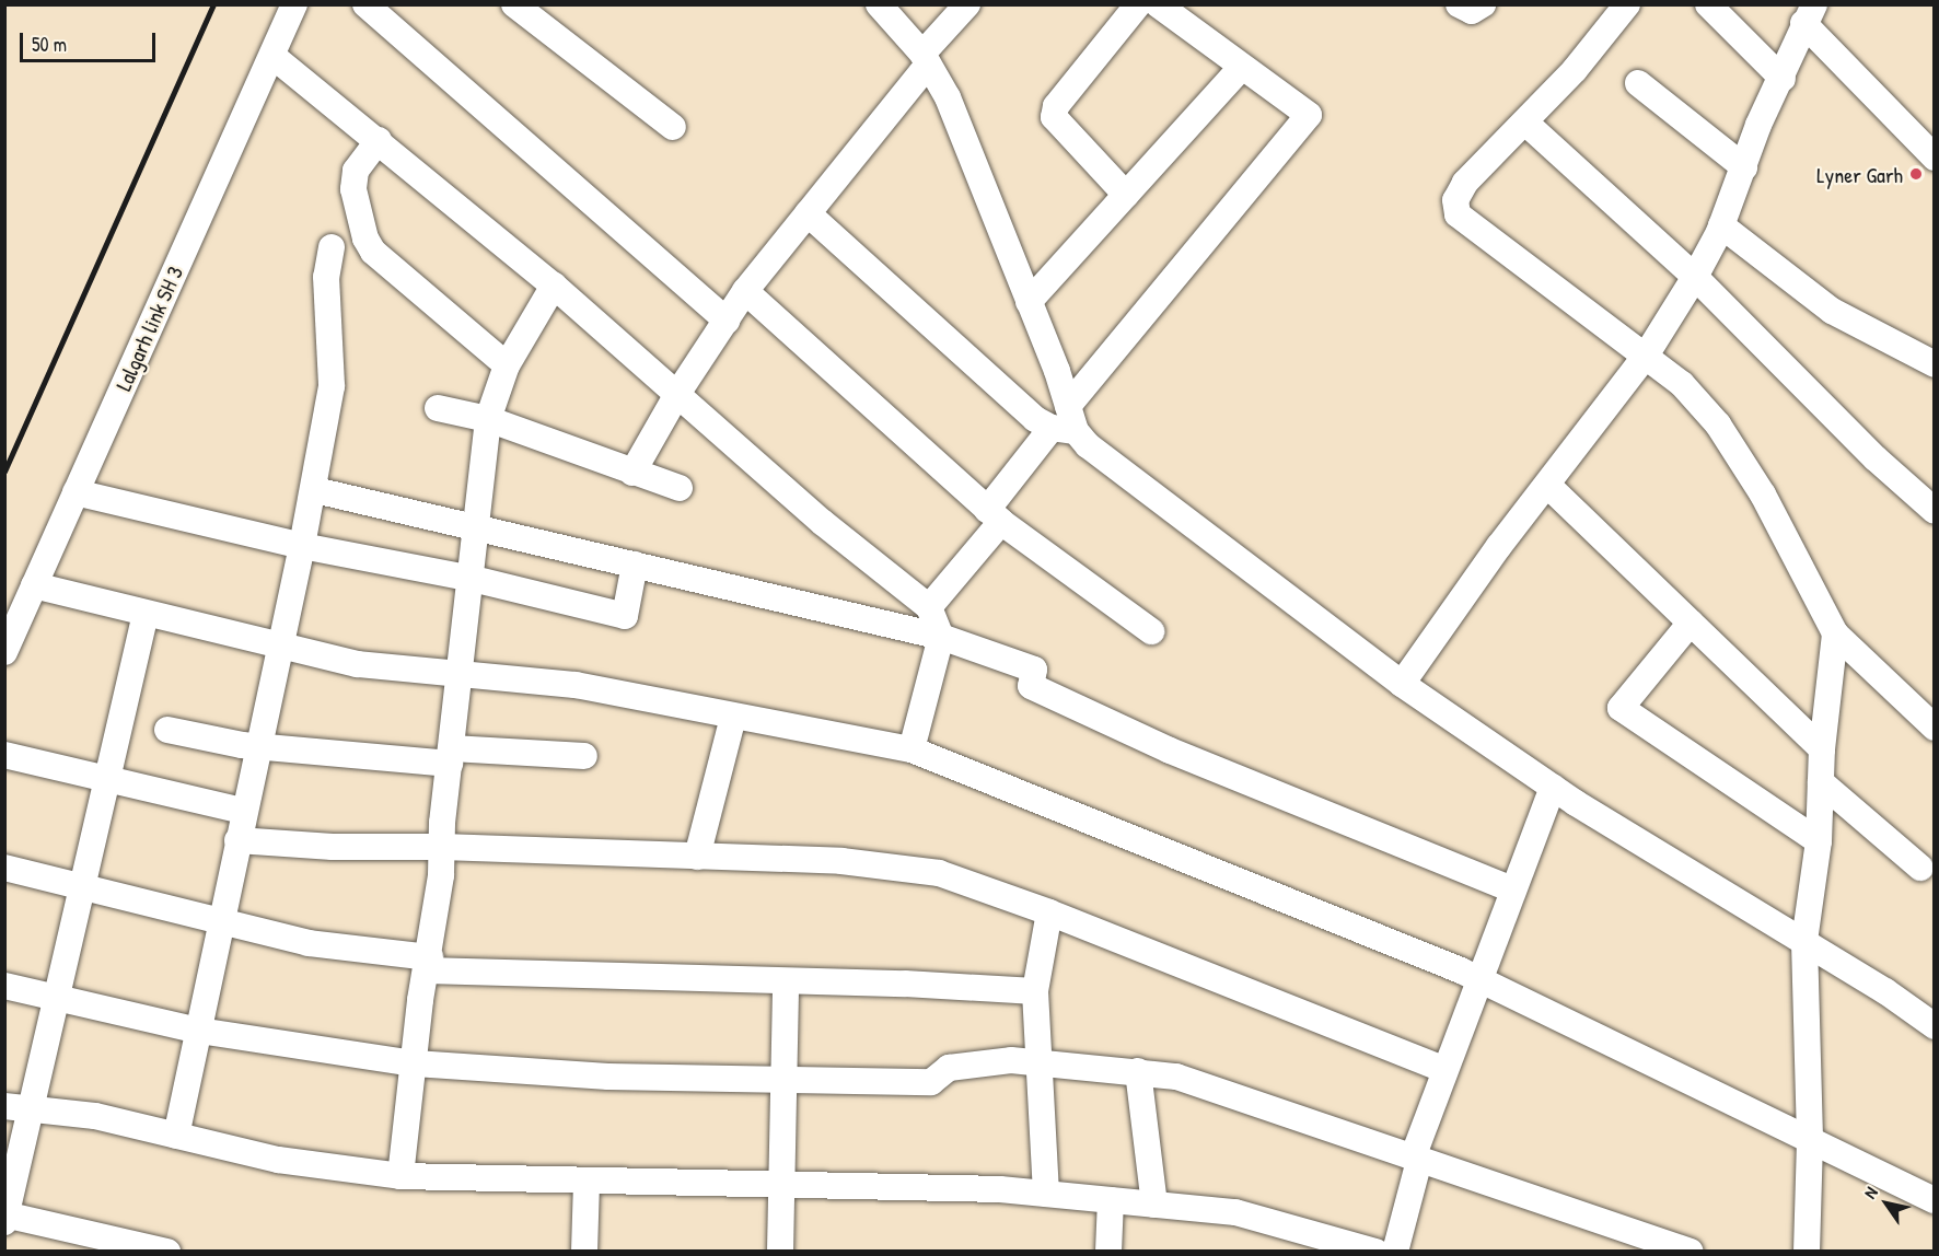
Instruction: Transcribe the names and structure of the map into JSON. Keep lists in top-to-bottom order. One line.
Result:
{"streets":{"street":["Lalgarh link SH 3"]},"places":["Lyner Garh"],"scale_bar":"50 m","north":"top left"}
